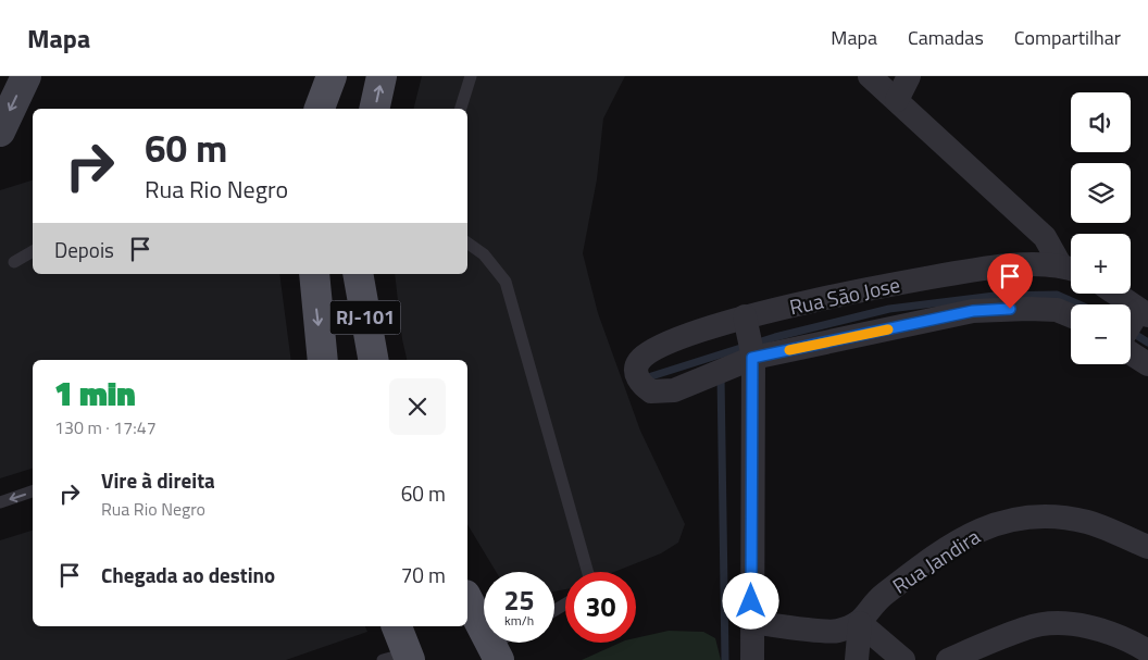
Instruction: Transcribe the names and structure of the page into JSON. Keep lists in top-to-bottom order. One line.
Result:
{"streets":{"main road":["RJ-101"],"street":["Rua Sāo Jose","Rua Jandira"]},"page":{"header":"Mapa","nav":["Mapa","Camadas","Compartilhar"],"map_buttons":["+","−"],"turn":["60 m","Rua Rio Negro"],"then":"Depois","heading":["1 min","130 m · 17:47"],"list":[{"name":"Vire à direita","note":"Rua Rio Negro","value":"60 m"},{"name":"Chegada ao destino","value":"70 m"}],"speed":"25 km/h","limit":"30"}}
